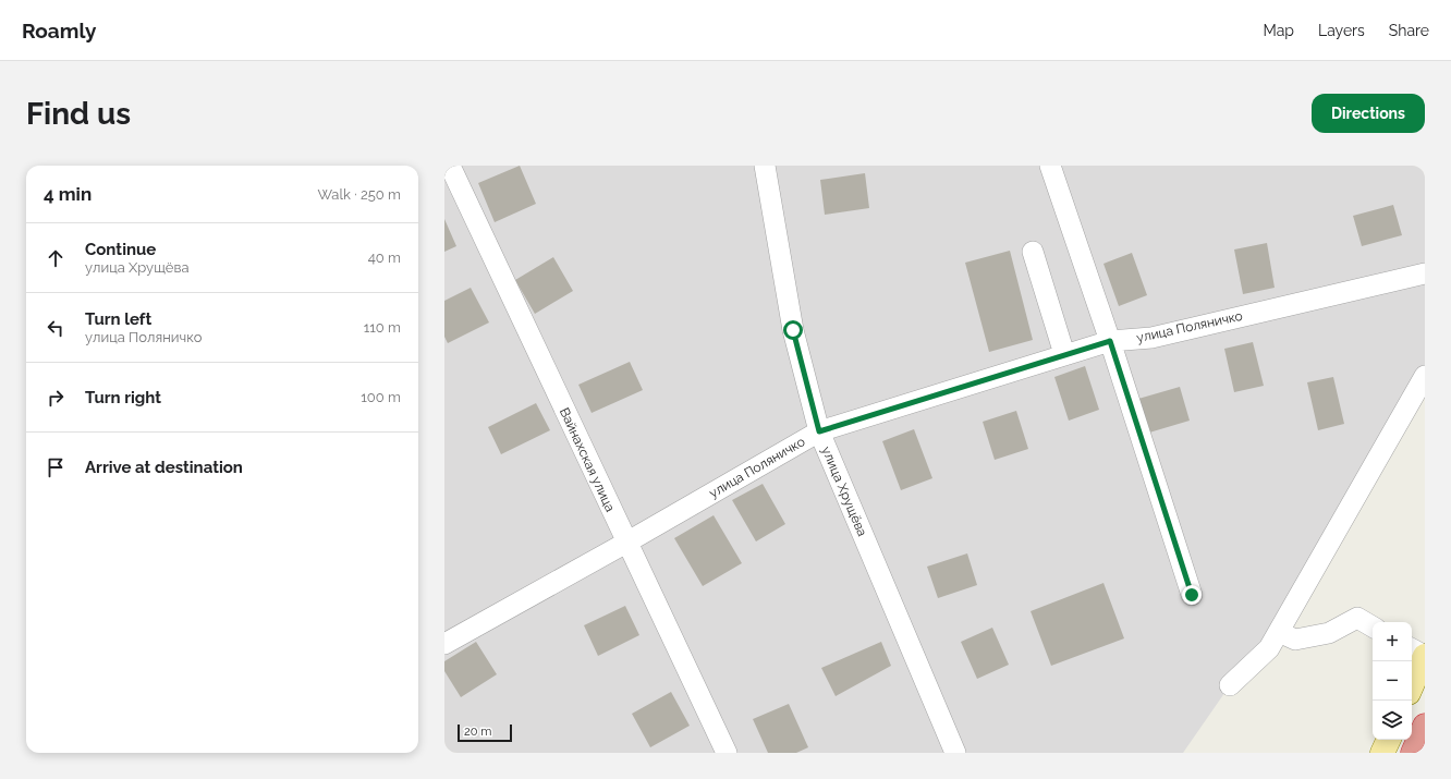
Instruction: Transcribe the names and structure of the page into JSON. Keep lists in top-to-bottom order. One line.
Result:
{"streets":{"street":["улица Поляничко","Вайнахская улица","улица Хрущёва"]},"crossings":[["улица Поляничко","Вайнахская улица"],["улица Поляничко","улица Хрущёва"]],"scale_bar":"20 m","page":{"header":"Roamly","nav":["Map","Layers","Share"],"buttons":"Directions","title":"Find us","heading":["4 min","Walk · 250 m"],"list":[["Continue","улица Хрущёва","40 m"],["Turn left","улица Поляничко","110 m"],["Turn right","100 m"],"Arrive at destination"],"map_buttons":["+","−"],"scale":"20 m"}}
